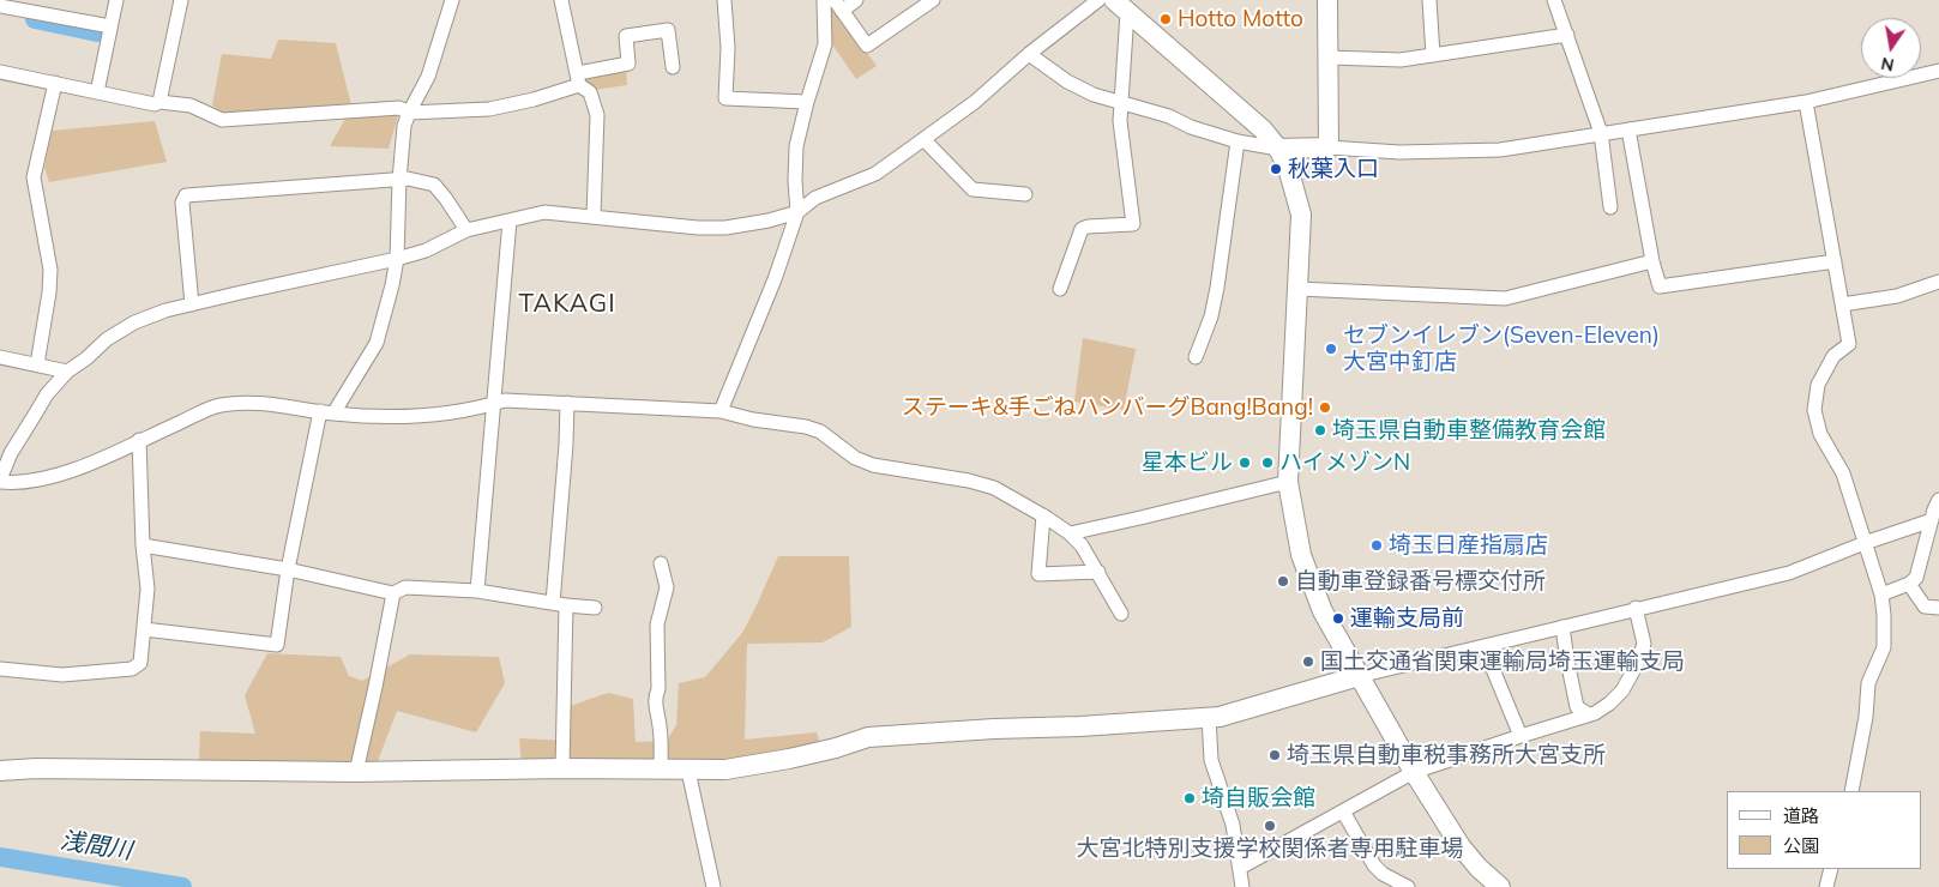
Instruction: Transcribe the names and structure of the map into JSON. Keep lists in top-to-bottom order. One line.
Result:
{"districts":["TAKAGI"],"water":["浅間川"],"places":["Hotto Motto","秋葉入口","セブンイレブン(Seven-Eleven) 大宮中釘店","ステーキ&手ごねハンバーグBang!Bang!","埼玉県自動車整備教育会館","星本ビル","ハイメゾンN","埼玉日産指扇店","自動車登録番号標交付所","運輸支局前","国土交通省関東運輸局埼玉運輸支局","埼玉県自動車税事務所大宮支所","埼自販会館","大宮北特別支援学校関係者専用駐車場"],"legend":["道路","公園"],"north":"bottom"}
